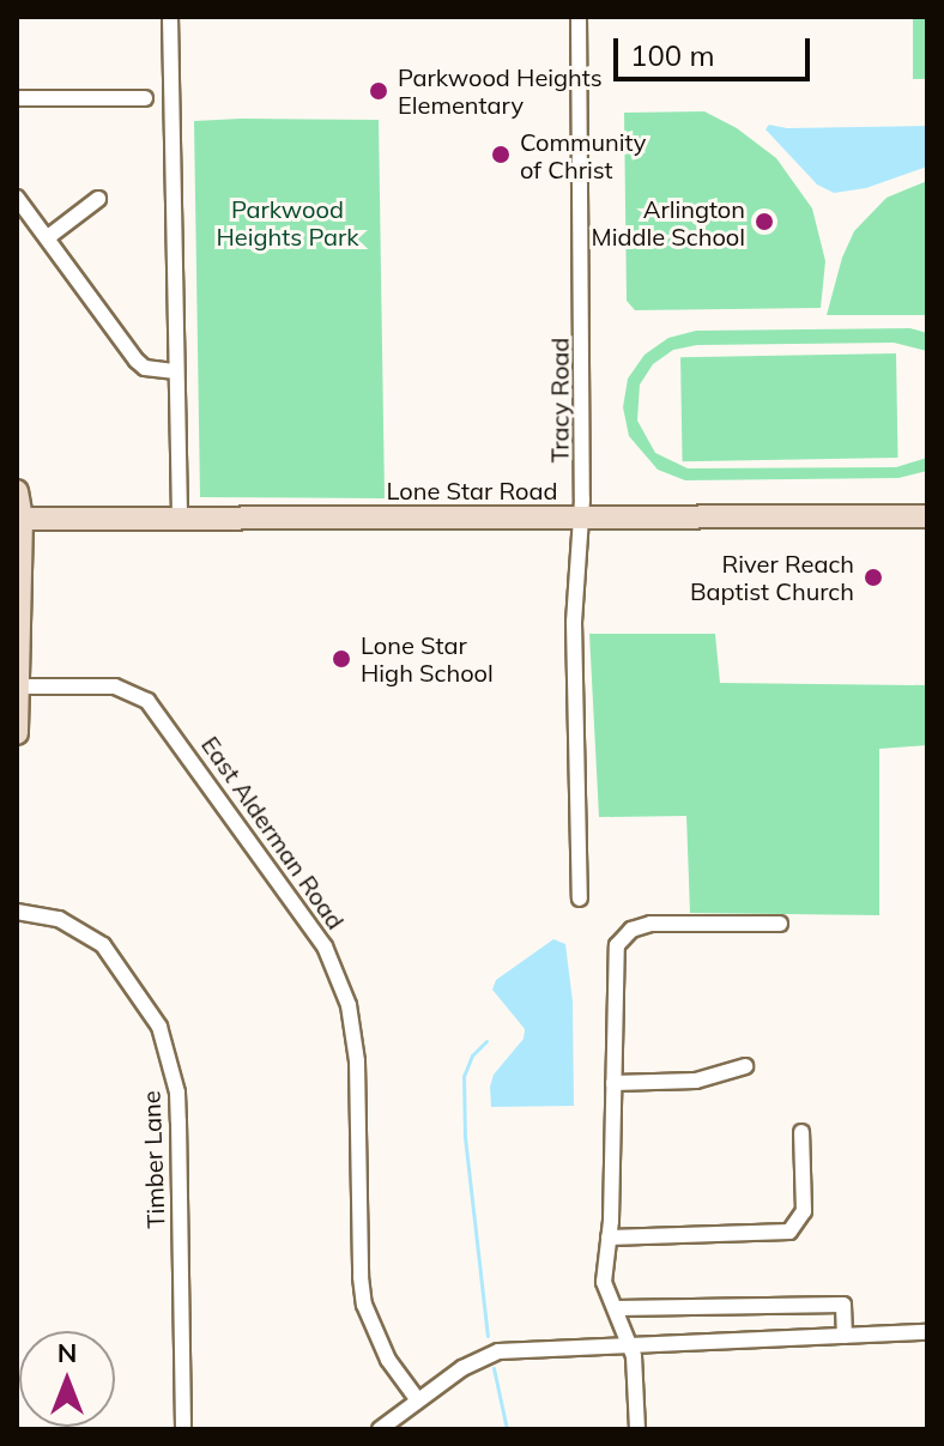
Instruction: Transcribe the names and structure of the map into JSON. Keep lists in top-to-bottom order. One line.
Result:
{"streets":{"street":["Tracy Road","Lone Star Road","East Alderman Road","Timber Lane"]},"crossings":[["Tracy Road","Lone Star Road"]],"parks":["Parkwood Heights Park"],"places":["Parkwood Heights Elementary","Community of Christ","Arlington Middle School","River Reach Baptist Church","Lone Star High School"],"scale_bar":"100 m","north":"top"}
